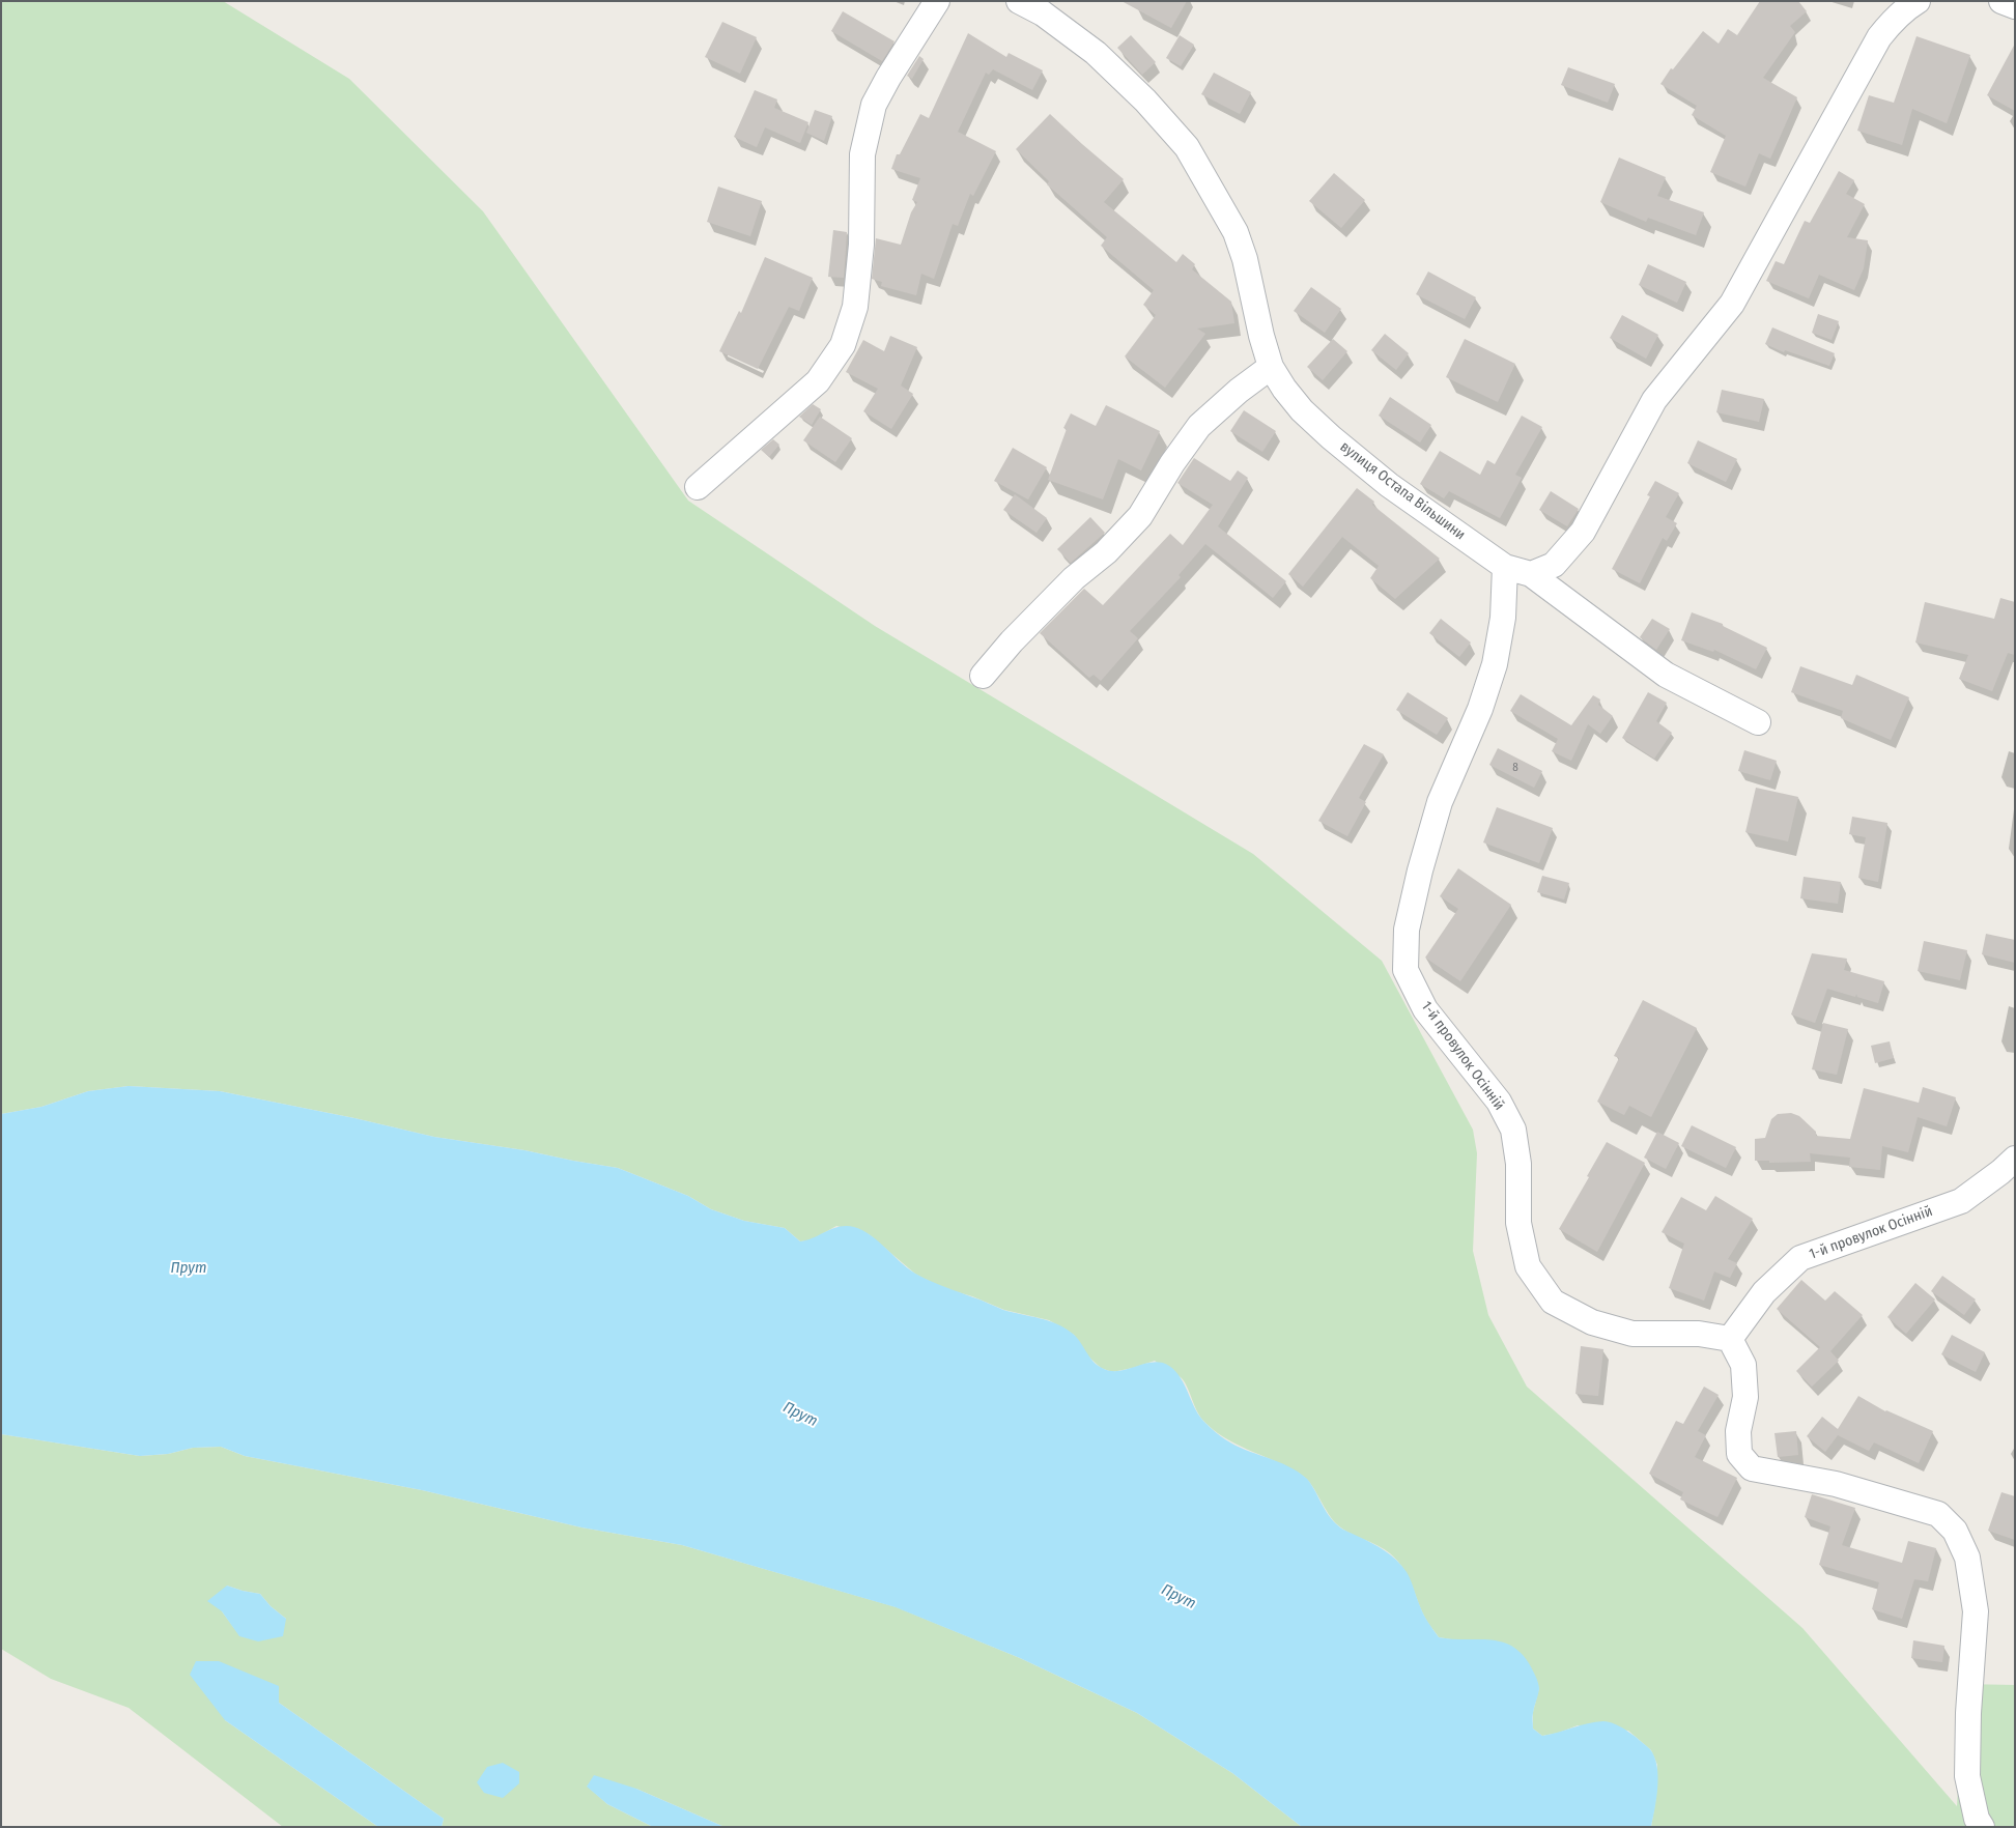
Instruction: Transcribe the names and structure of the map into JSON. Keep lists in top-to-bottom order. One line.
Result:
{"streets":{"street":["вулиця Остапа Вільшини","1-й провулок Осінній"]},"crossings":[["вулиця Остапа Вільшини","1-й провулок Осінній"]],"water":["Прут"],"house_numbers":["8"]}
